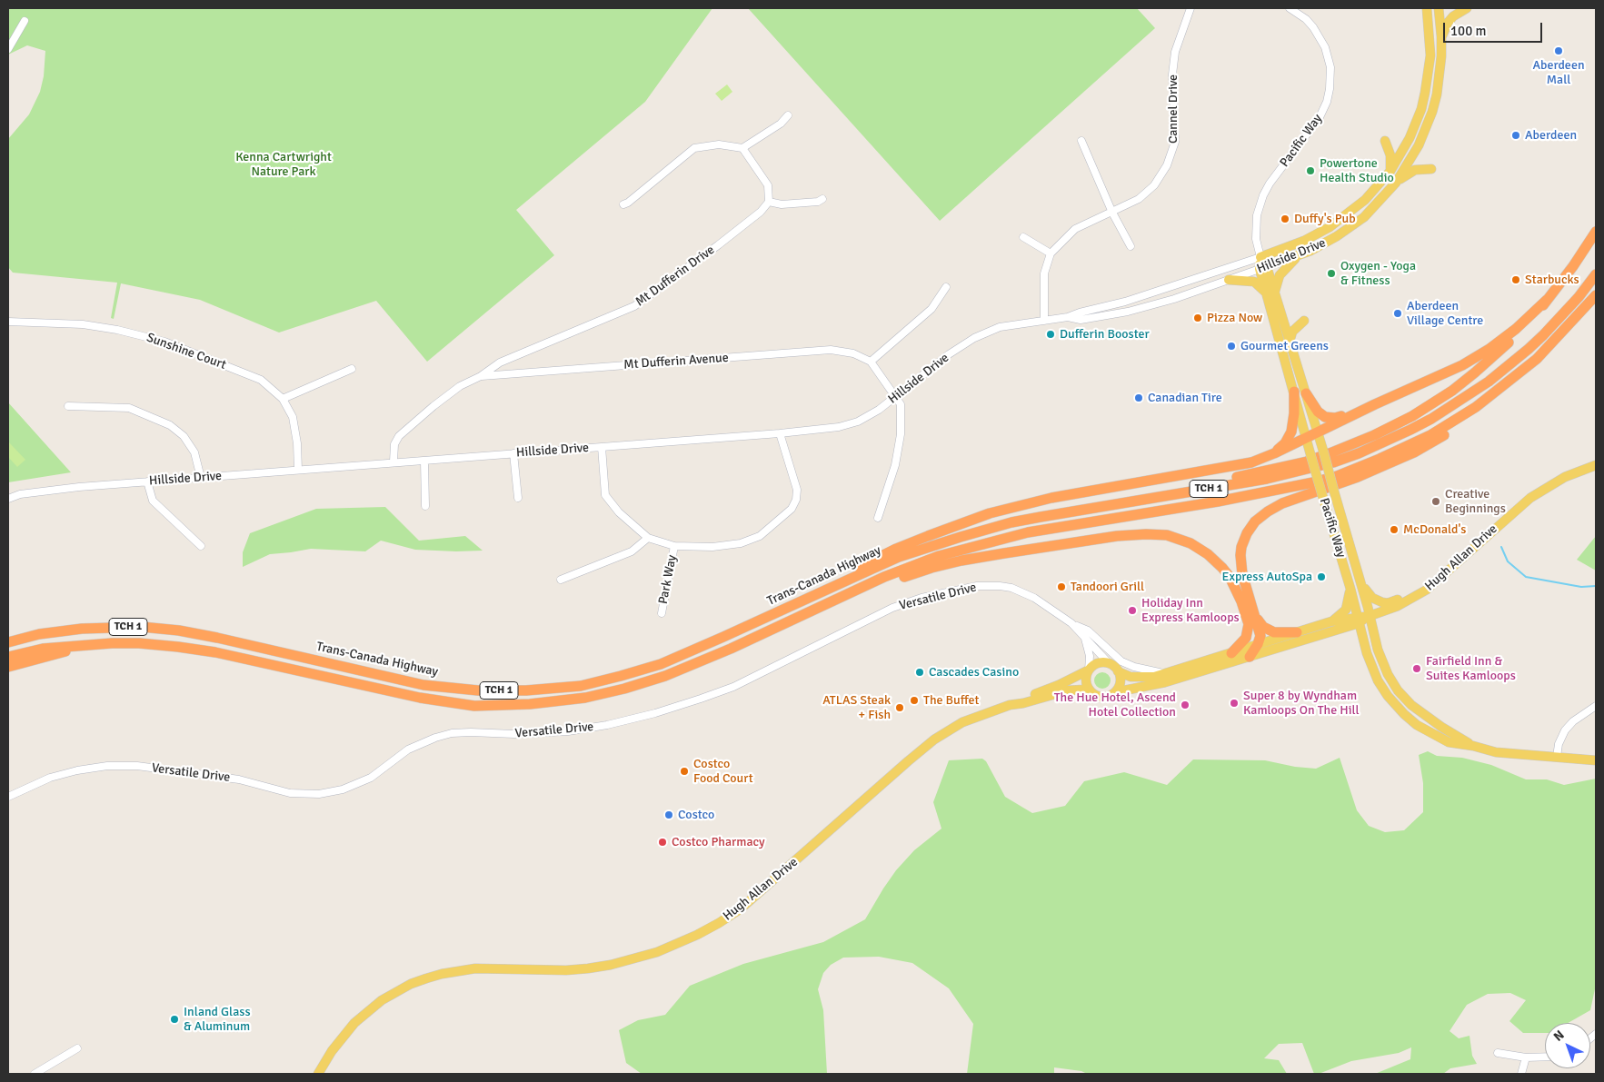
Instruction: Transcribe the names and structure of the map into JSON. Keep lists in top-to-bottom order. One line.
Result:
{"streets":{"highway":["TCH 1","Trans-Canada Highway"],"main road":["Pacific Way","Hillside Drive","Hugh Allan Drive"],"street":["Cannel Drive","Mt Dufferin Drive","Sunshine Court","Mt Dufferin Avenue","Park Way","Versatile Drive"]},"crossings":[["Cannel Drive","Hillside Drive"],["Pacific Way","Hillside Drive"],["Pacific Way","Hugh Allan Drive"],["Hillside Drive","Mt Dufferin Drive"],["Hillside Drive","Sunshine Court"],["Mt Dufferin Drive","Mt Dufferin Avenue"],["Hugh Allan Drive","Versatile Drive"]],"parks":["Kenna Cartwright Nature Park"],"places":["Aberdeen Mall","Aberdeen","Powertone Health Studio","Duffy's Pub","Oxygen - Yoga & Fitness","Starbucks","Aberdeen Village Centre","Pizza Now","Dufferin Booster","Gourmet Greens","Canadian Tire","Creative Beginnings","McDonald's","Express AutoSpa","Tandoori Grill","Holiday Inn Express Kamloops","Fairfield Inn & Suites Kamloops","Cascades Casino","The Buffet","Super 8 by Wyndham Kamloops On The Hill","The Hue Hotel, Ascend Hotel Collection","ATLAS Steak + Fish","Costco Food Court","Costco","Costco Pharmacy","Inland Glass & Aluminum"],"scale_bar":"100 m","north":"top left"}
